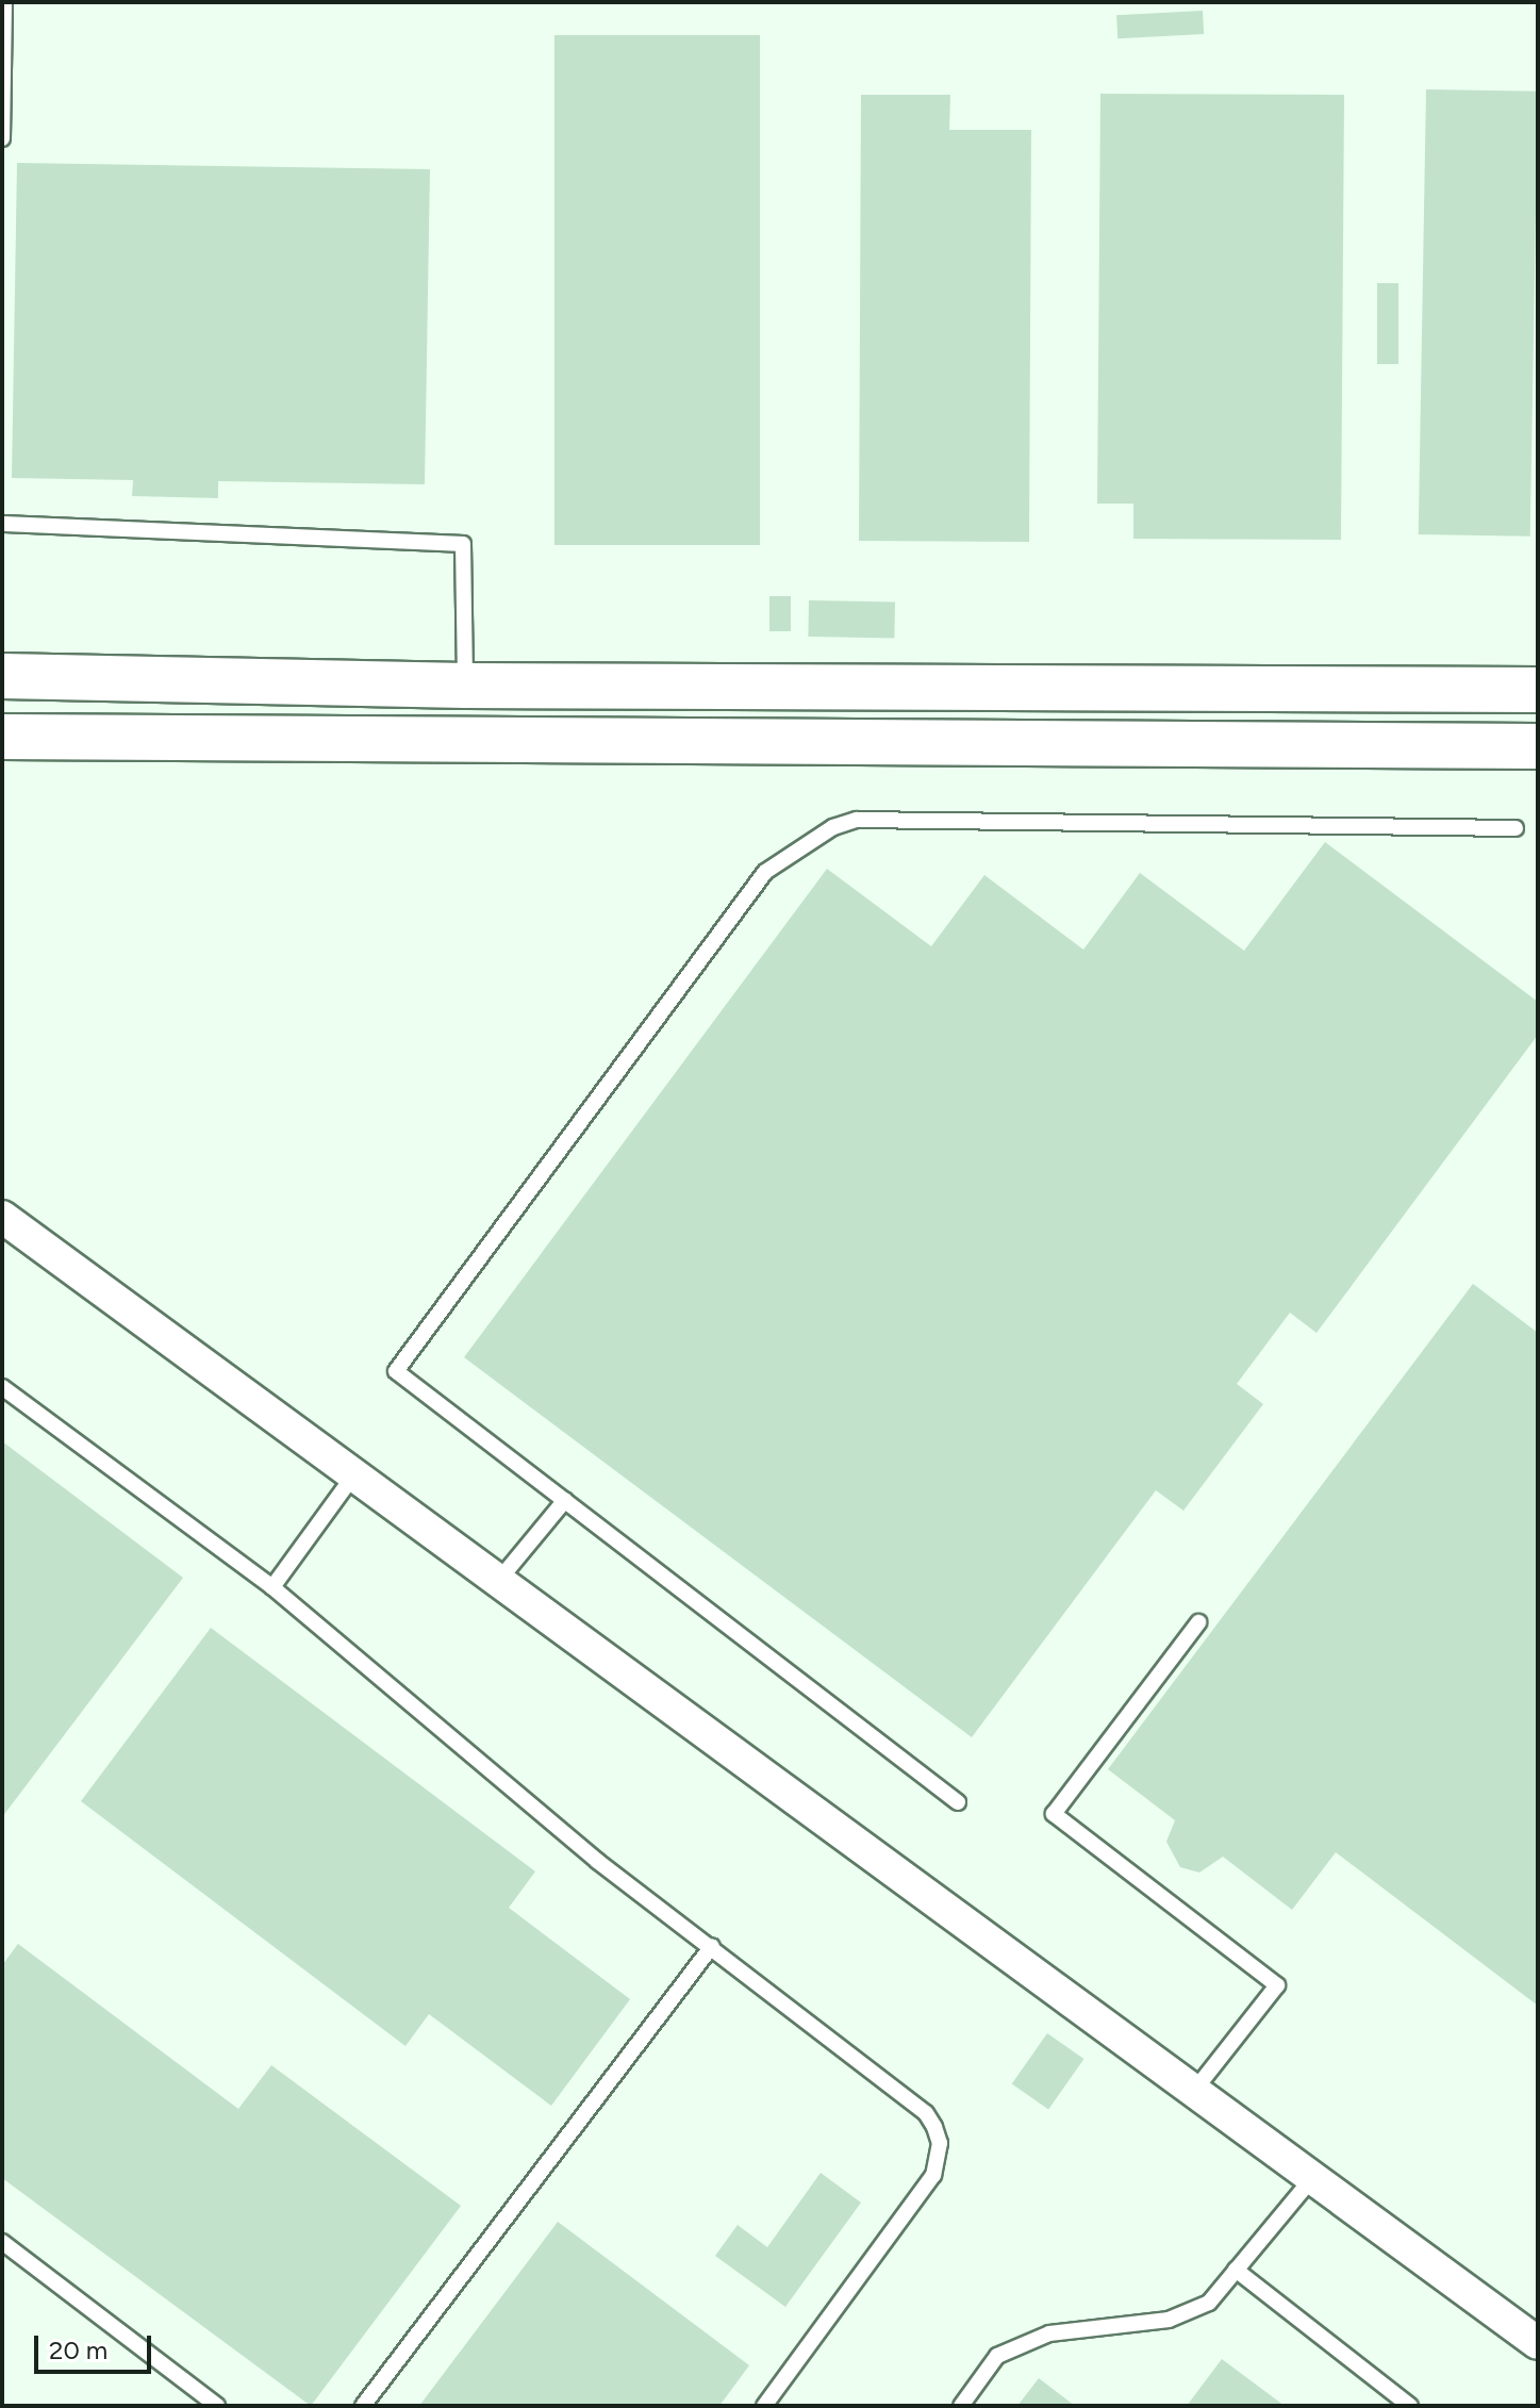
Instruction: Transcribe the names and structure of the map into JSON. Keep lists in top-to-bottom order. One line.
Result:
{"scale_bar":"20 m"}
